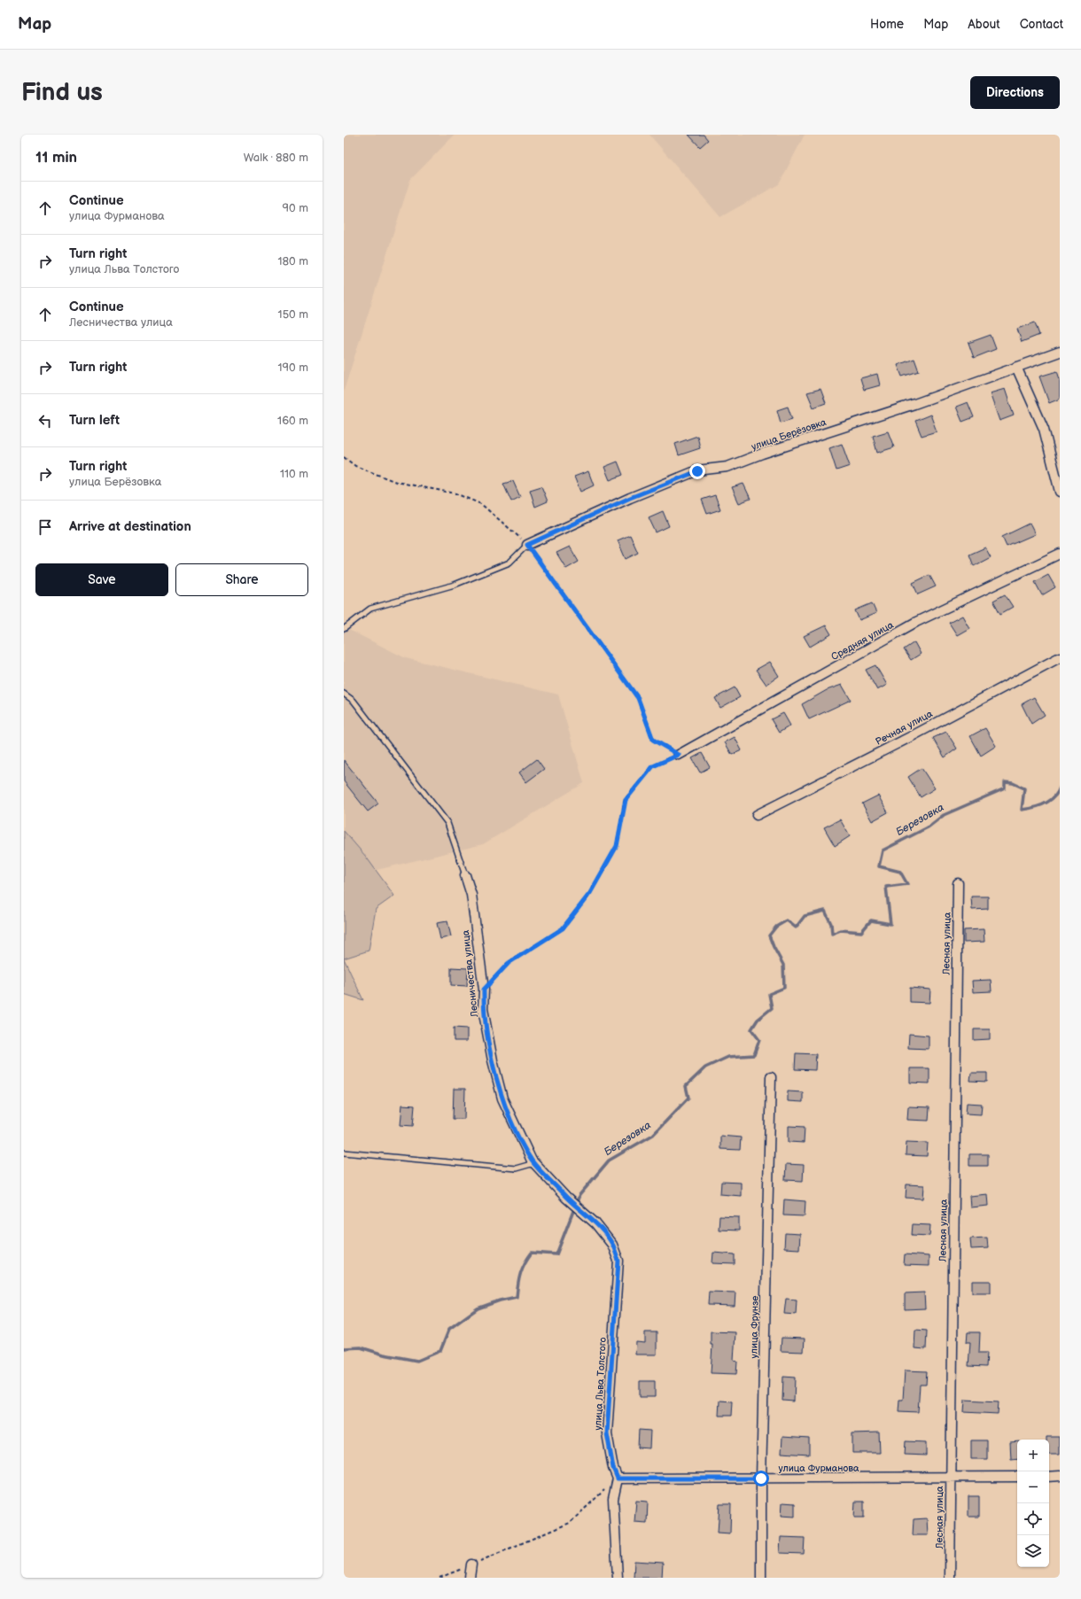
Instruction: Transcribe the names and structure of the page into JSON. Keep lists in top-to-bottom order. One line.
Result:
{"streets":{"street":["улица Берёзовка","Средняя улица","Речная улица","Лесная улица","Лесничества улица","улица Фрунзе","улица Льва Толстого","улица Фурманова"]},"crossings":[["Лесная улица","улица Фурманова"],["Лесничества улица","улица Льва Толстого"],["улица Фрунзе","улица Фурманова"],["улица Льва Толстого","улица Фурманова"]],"water":["Березовка"],"page":{"header":"Map","nav":["Home","Map","About","Contact"],"buttons":["Directions",["Save","Share"]],"title":"Find us","heading":["11 min","Walk · 880 m"],"list":[["Continue","улица Фурманова","90 m"],["Turn right","улица Льва Толстого","180 m"],["Continue","Лесничества улица","150 m"],["Turn right","190 m"],["Turn left","160 m"],["Turn right","улица Берёзовка","110 m"],"Arrive at destination"],"map_buttons":["+","−"]}}
